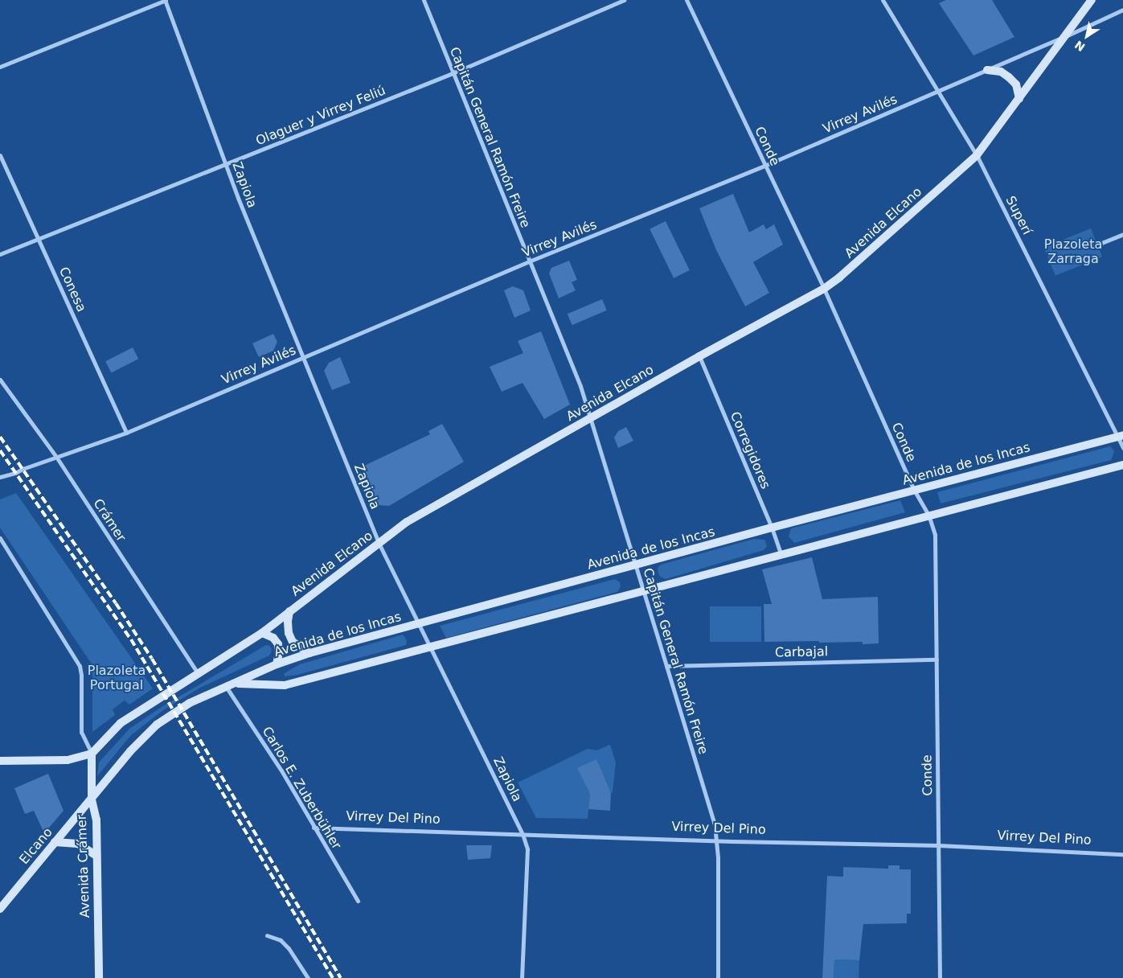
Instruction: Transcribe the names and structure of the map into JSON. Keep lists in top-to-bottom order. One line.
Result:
{"streets":{"main road":["Avenida Elcano","Avenida de los Incas","Elcano","Avenida Crámer"],"street":["Virrey Avilés","Olaguer y Virrey Feliú","Capitán General Ramón Freire","Conde","Zapiola","Superí","Conesa","Corregidores","Crámer","Carbajal","Carlos E. Zuberbühler","Virrey Del Pino"]},"crossings":[["Virrey Avilés","Capitán General Ramón Freire"],["Virrey Avilés","Conde"],["Virrey Avilés","Zapiola"],["Virrey Avilés","Superí"],["Virrey Avilés","Avenida Elcano"],["Virrey Avilés","Conesa"],["Virrey Avilés","Crámer"],["Olaguer y Virrey Feliú","Capitán General Ramón Freire"],["Olaguer y Virrey Feliú","Zapiola"],["Olaguer y Virrey Feliú","Conesa"],["Capitán General Ramón Freire","Avenida Elcano"],["Capitán General Ramón Freire","Avenida de los Incas"],["Capitán General Ramón Freire","Carbajal"],["Capitán General Ramón Freire","Virrey Del Pino"],["Conde","Avenida Elcano"],["Conde","Avenida de los Incas"],["Conde","Carbajal"],["Conde","Virrey Del Pino"],["Zapiola","Avenida Elcano"],["Zapiola","Avenida de los Incas"],["Zapiola","Virrey Del Pino"],["Superí","Avenida Elcano"],["Superí","Avenida de los Incas"],["Avenida Elcano","Corregidores"],["Avenida Elcano","Crámer"],["Avenida Elcano","Avenida Crámer"],["Corregidores","Avenida de los Incas"],["Carlos E. Zuberbühler","Virrey Del Pino"],["Elcano","Avenida Crámer"]],"parks":["Plazoleta Zarraga","Plazoleta Portugal"],"north":"bottom left"}
